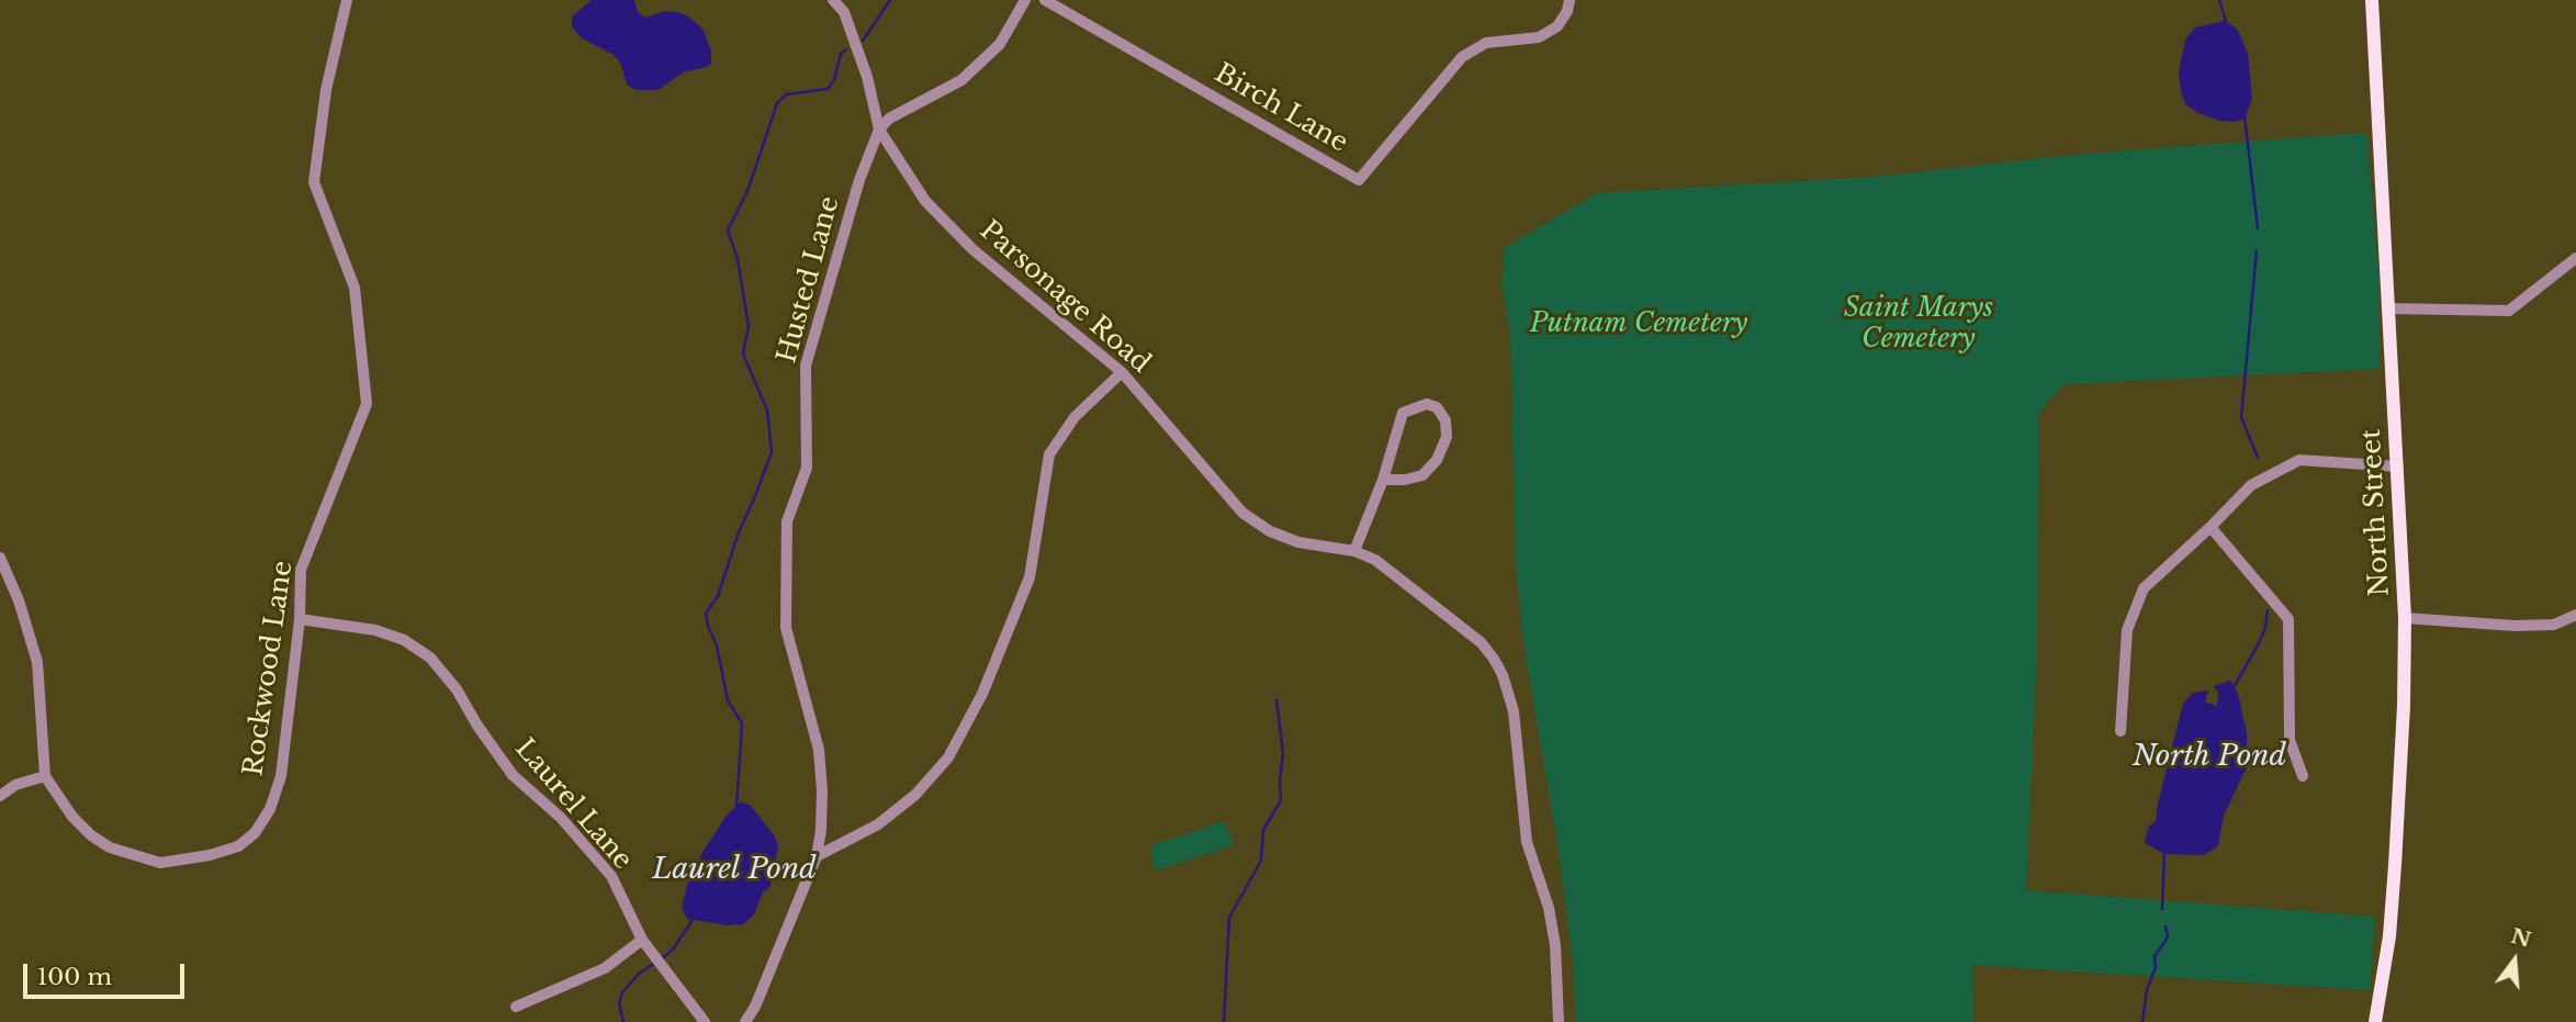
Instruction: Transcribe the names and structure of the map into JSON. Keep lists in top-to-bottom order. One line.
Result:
{"streets":{"main road":["North Street"],"street":["Birch Lane","Husted Lane","Parsonage Road","Rockwood Lane","Laurel Lane"]},"crossings":[["Husted Lane","Parsonage Road"],["Rockwood Lane","Laurel Lane"]],"water":["North Pond","Laurel Pond"],"parks":["Saint Marys Cemetery","Putnam Cemetery"],"scale_bar":"100 m","north":"top"}
